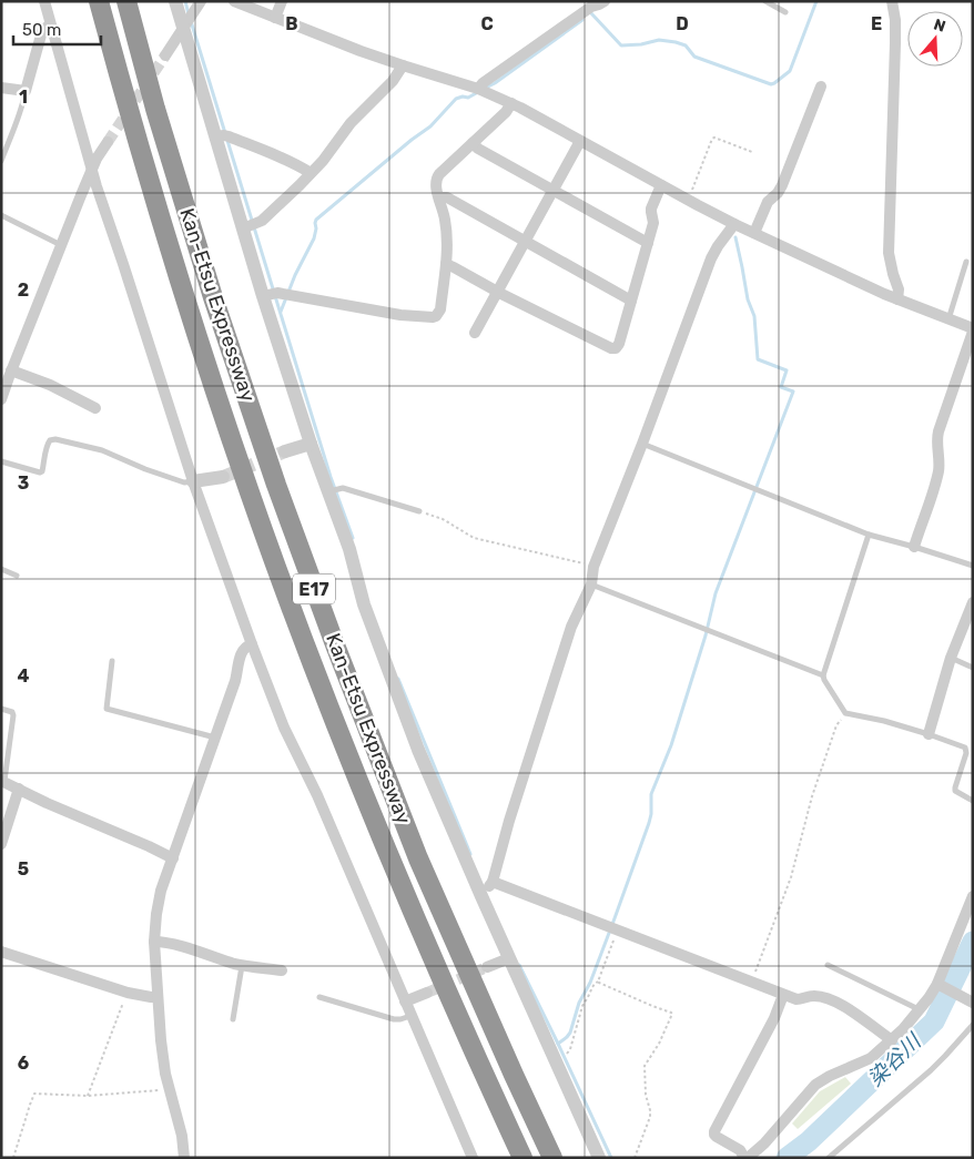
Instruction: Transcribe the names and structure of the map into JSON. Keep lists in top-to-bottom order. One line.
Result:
{"streets":{"highway":["Kan-Etsu Expressway","E17"]},"water":["染谷川"],"scale_bar":"50 m","north":"top","grid":{"columns":["B","C","D","E"],"rows":["1","2","3","4","5","6"]}}
